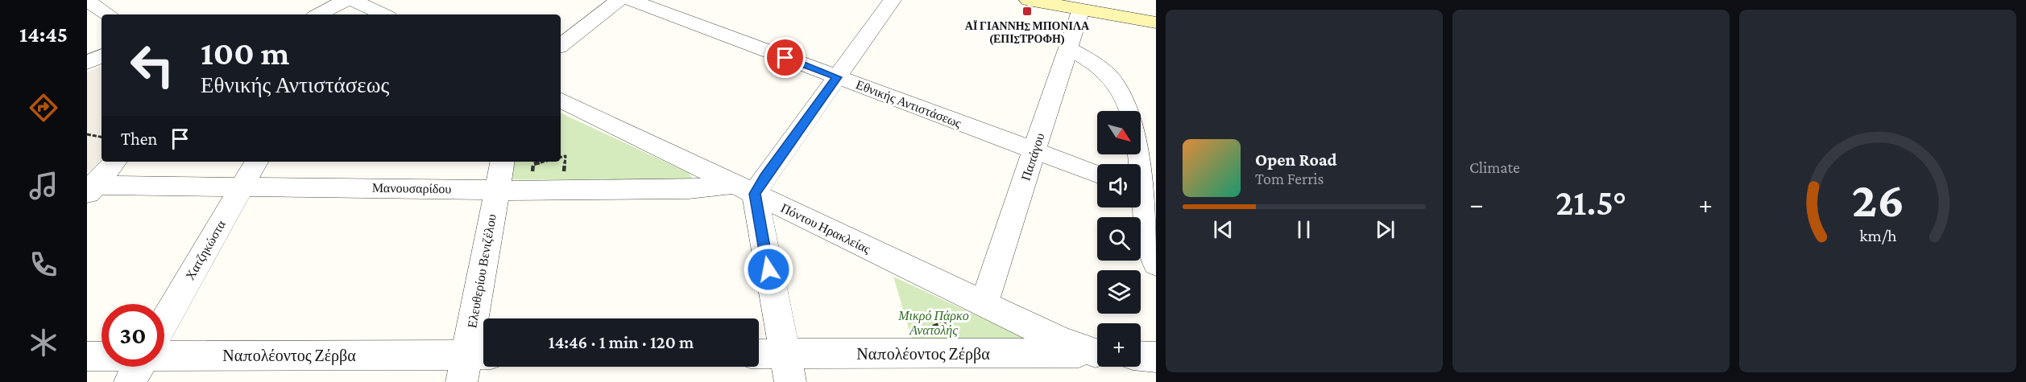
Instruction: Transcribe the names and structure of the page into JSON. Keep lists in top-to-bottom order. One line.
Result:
{"streets":{"street":["Εθνικής Αντιστάσεως","Παπάγου","Μανουσαρίδου","Πόντου Ηρακλείας","Χατζηκώστα","Ελευθερίου Βενιζέλου","Ναπολέοντος Ζέρβα"]},"crossings":[["Εθνικής Αντιστάσεως","Παπάγου"],["Παπάγου","Πόντου Ηρακλείας"],["Μανουσαρίδου","Πόντου Ηρακλείας"],["Μανουσαρίδου","Χατζηκώστα"],["Μανουσαρίδου","Ελευθερίου Βενιζέλου"],["Ελευθερίου Βενιζέλου","Ναπολέοντος Ζέρβα"]],"parks":["Μικρό Πάρκο Ανατολής"],"places":{"transit":["ΑΪ ΓΙΑΝΝΗΣ ΜΠΟΝΙΛΑ (ΕΠΙΣΤΡΟΦΗ)"]},"north":"bottom right","page":{"tabs":"14:45","tile":"Climate","turn":["100 m","Εθνικής Αντιστάσεως"],"map_buttons":"+","then":"Then","song":["Open Road","Tom Ferris"],"heat":["−","21.5°","+"],"limit":"30","trip":"14:46 · 1 min · 120 m","gauge":["26","km/h"]}}
